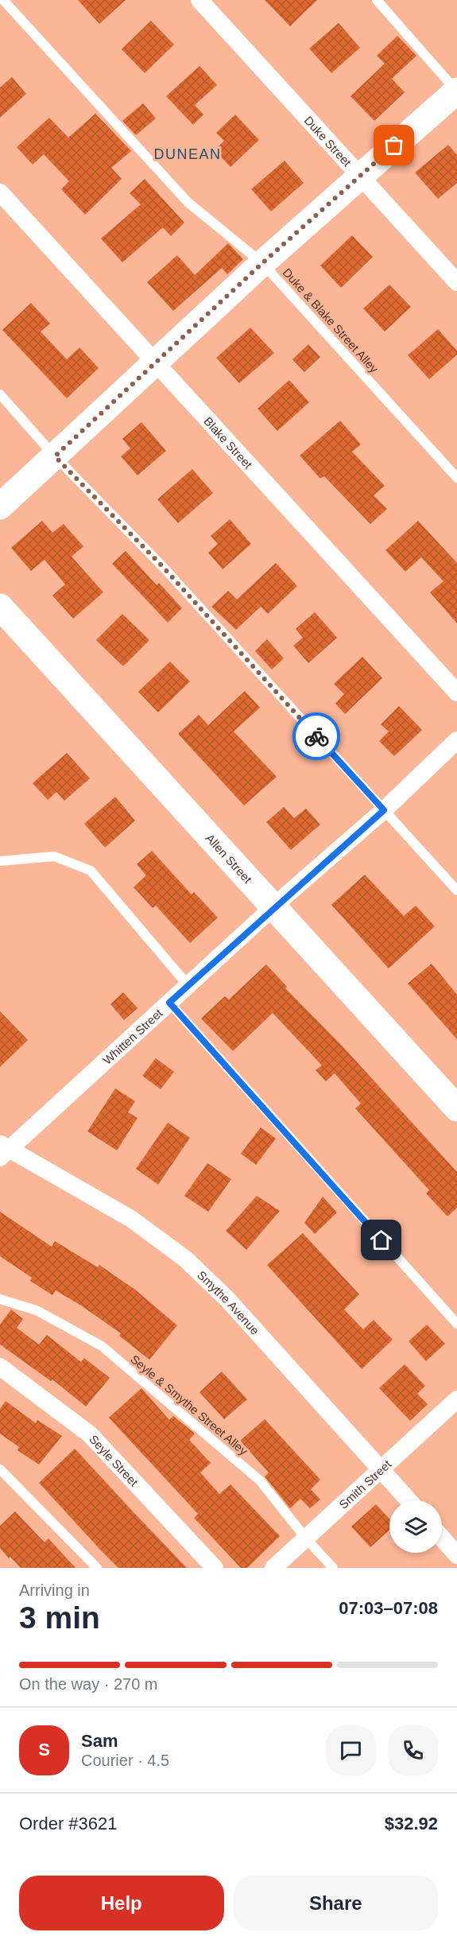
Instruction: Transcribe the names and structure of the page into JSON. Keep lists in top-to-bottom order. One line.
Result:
{"streets":{"street":["Duke Street","Blake Street","Allen Street","Whitten Street","Smythe Avenue","Seyle Street","Smith Street"],"lane":["Duke & Blake Street Alley","Seyle & Smythe Street Alley"]},"crossings":[["Allen Street","Whitten Street"],["Whitten Street","Smythe Avenue"],["Smythe Avenue","Smith Street"],["Seyle & Smythe Street Alley","Smith Street"]],"districts":["DUNEAN"],"page":{"heading":["3 min","Arriving in","07:03–07:08"],"panel":["Sam","Courier · 4.5","Order #3621","$32.92"],"bar":"On the way · 270 m","round":"S","buttons":["Help","Share"]}}
